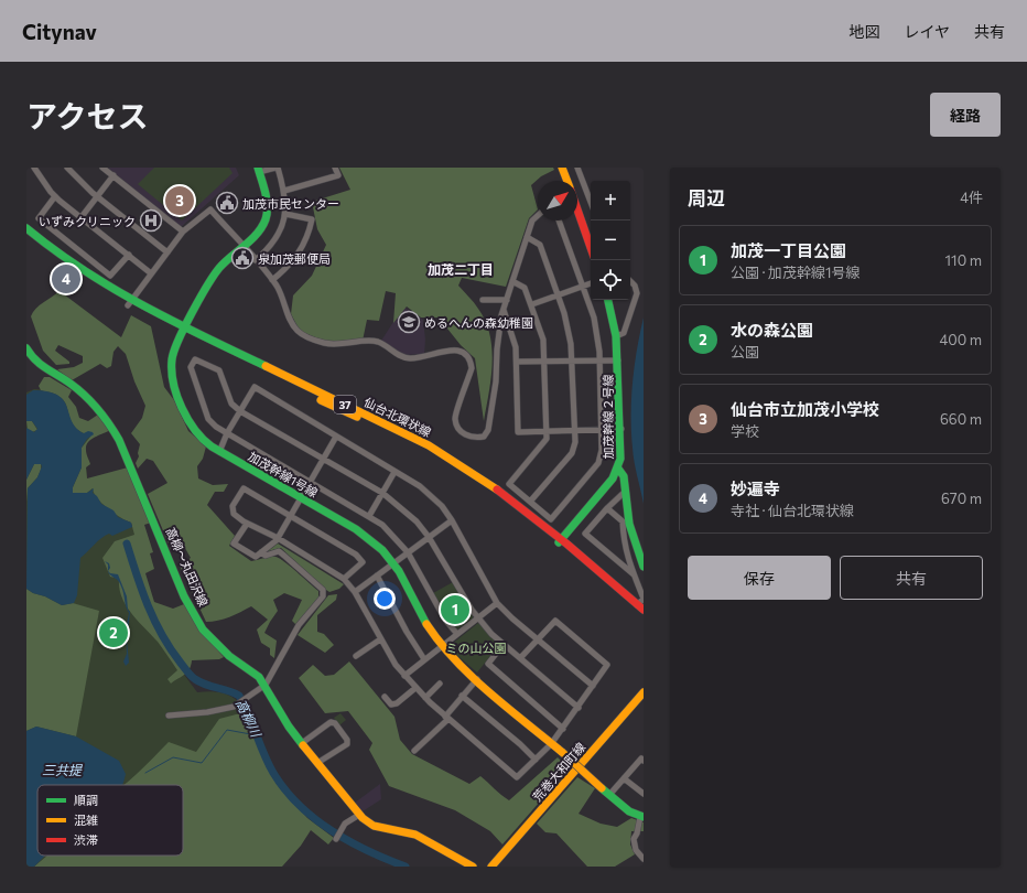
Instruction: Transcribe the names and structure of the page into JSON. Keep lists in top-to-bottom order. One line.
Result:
{"streets":{"street":["37","仙台北環状線","加茂幹線２号線","加茂幹線1号線","高柳～丸田沢線","荒巻大和町線"]},"crossings":[["仙台北環状線","加茂幹線２号線"],["仙台北環状線","加茂幹線1号線"]],"districts":["加茂二丁目"],"water":["高柳川","三共提"],"parks":["ミの山公園"],"places":{"public building":["加茂市民センター","泉加茂郵便局"],"hospital":["いずみクリニック"],"school or university":["めるへんの森幼稚園"]},"legend":["順調","混雑","渋滞"],"north":"top right","page":{"header":"Citynav","nav":["地図","レイヤ","共有"],"title":"アクセス","buttons":["経路",["保存","共有"]],"heading":["周辺","4件"],"map_buttons":["+","−"],"pins":["3","4","1","2"],"list":[{"mark":"1","name":"加茂一丁目公園","note":"公園 · 加茂幹線1号線","value":"110 m"},{"mark":"2","name":"水の森公園","note":"公園","value":"400 m"},{"mark":"3","name":"仙台市立加茂小学校","note":"学校","value":"660 m"},{"mark":"4","name":"妙遍寺","note":"寺社 · 仙台北環状線","value":"670 m"}]}}
